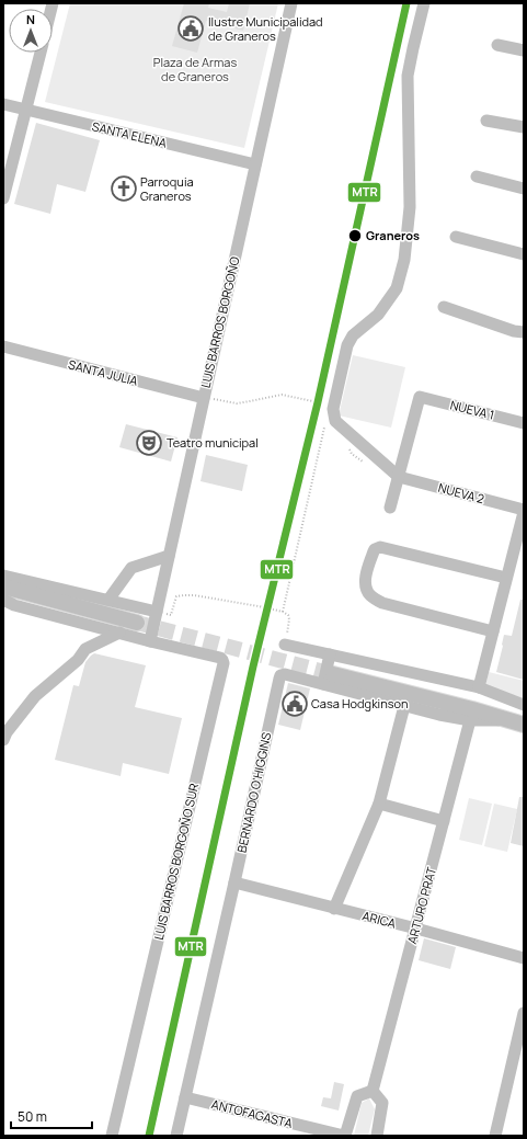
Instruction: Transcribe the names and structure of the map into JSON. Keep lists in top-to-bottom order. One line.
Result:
{"streets":{"street":["SANTA ELENA","LUIS BARROS BORGOÑO","SANTA JULIA","NUEVA 1","NUEVA 2","BERNARDO O'HIGGINS","LUIS BARROS BORGOÑO SUR","ARTURO PRAT","ARICA","ANTOFAGASTA"]},"crossings":[["SANTA ELENA","LUIS BARROS BORGOÑO"],["LUIS BARROS BORGOÑO","SANTA JULIA"],["LUIS BARROS BORGOÑO","LUIS BARROS BORGOÑO SUR"],["NUEVA 1","NUEVA 2"],["BERNARDO O'HIGGINS","ARTURO PRAT"],["BERNARDO O'HIGGINS","ARICA"],["BERNARDO O'HIGGINS","ANTOFAGASTA"],["ARTURO PRAT","ARICA"]],"parks":["Plaza de Armas de Graneros"],"places":{"public building":["Ilustre Municipalidad de Graneros","Casa Hodgkinson"],"church":["Parroquia Graneros"],"other":["Graneros"],"theatre":["Teatro municipal"]},"lines":["transit line MTR"],"scale_bar":"50 m","north":"top"}
